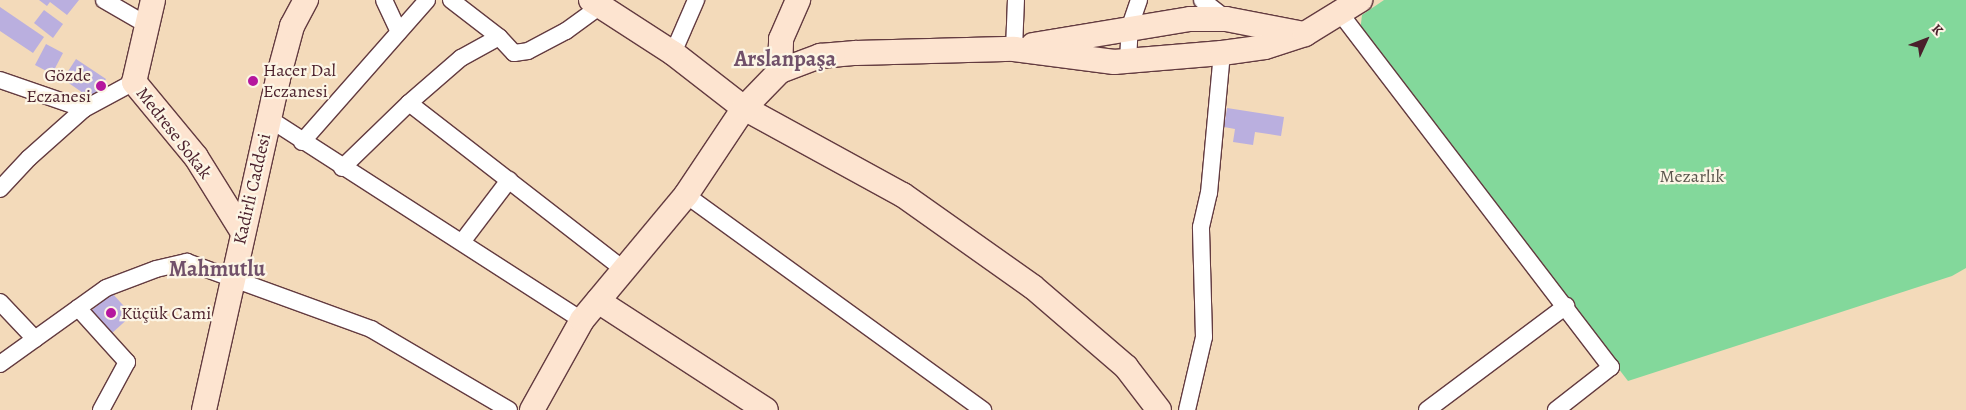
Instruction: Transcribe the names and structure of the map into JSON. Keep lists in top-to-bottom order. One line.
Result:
{"streets":{"main road":["Medrese Sokak","Kadirli Caddesi"]},"crossings":[["Medrese Sokak","Kadirli Caddesi"]],"districts":["Arslanpaşa","Mahmutlu"],"parks":["Mezarlık"],"places":["Hacer Dal Eczanesi","Gözde Eczanesi","Küçük Cami"],"north":"top right"}
